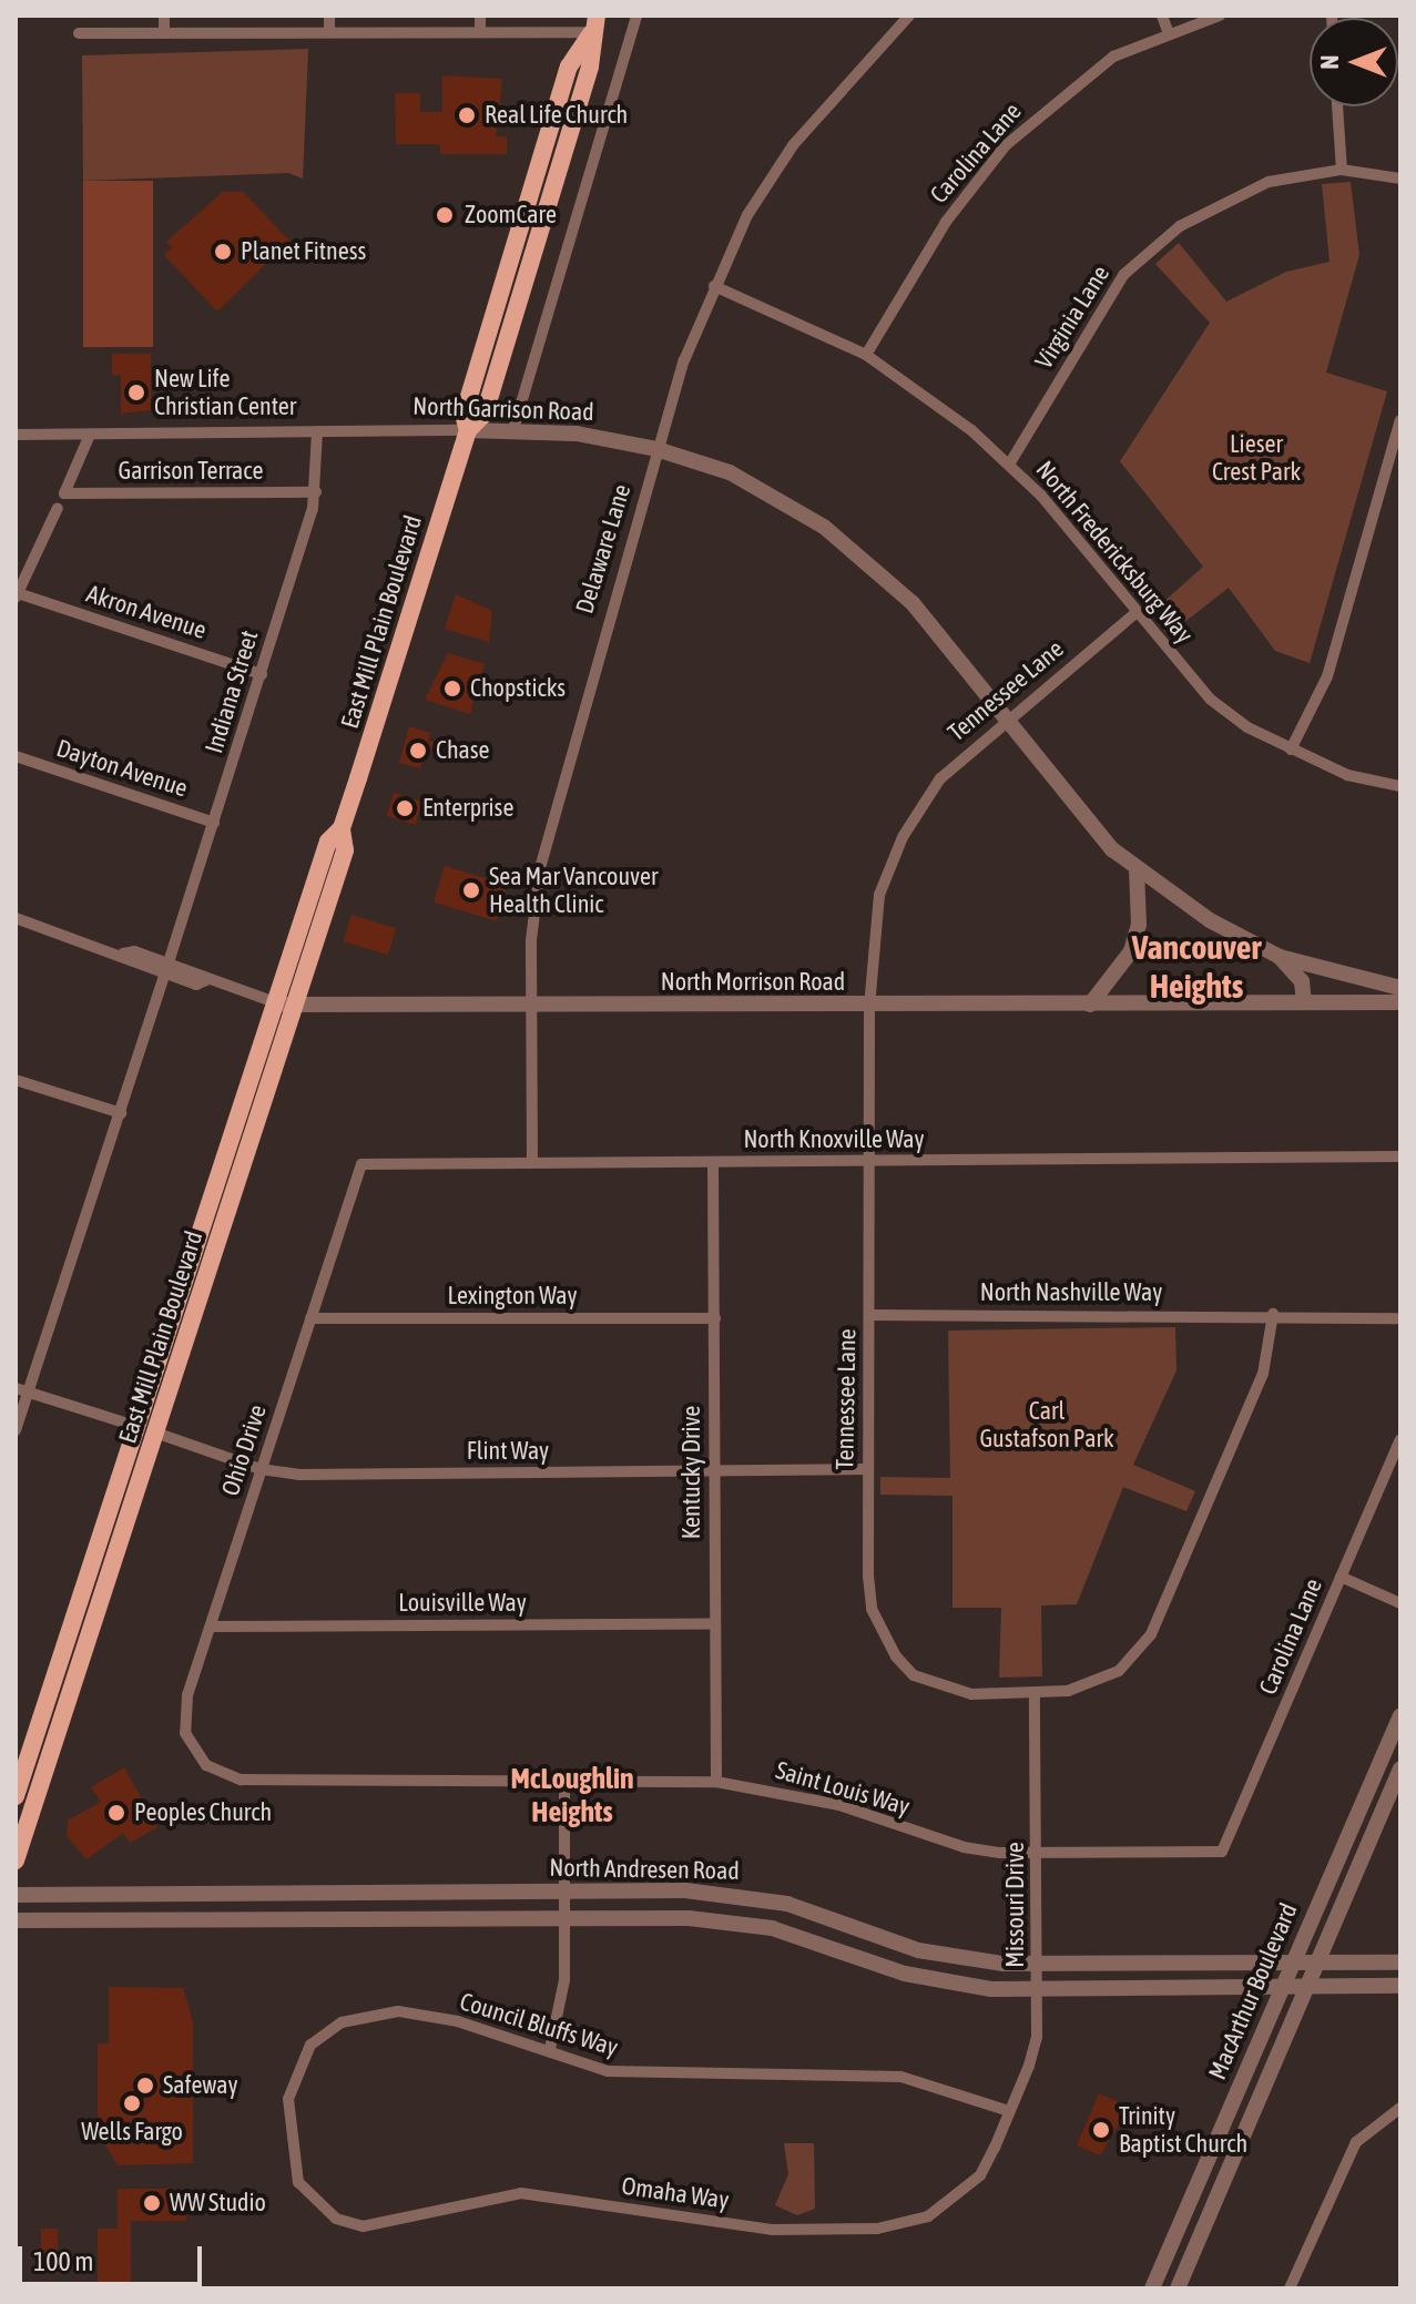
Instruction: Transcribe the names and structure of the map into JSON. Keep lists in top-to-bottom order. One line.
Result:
{"streets":{"main road":["East Mill Plain Boulevard"],"street":["Carolina Lane","Virginia Lane","North Garrison Road","Garrison Terrace","Delaware Lane","North Fredericksburg Way","Akron Avenue","Tennessee Lane","Indiana Street","Dayton Avenue","North Morrison Road","North Knoxville Way","North Nashville Way","Lexington Way","Ohio Drive","Flint Way","Kentucky Drive","Louisville Way","Saint Louis Way","North Andresen Road","Missouri Drive","MacArthur Boulevard","Council Bluffs Way","Omaha Way"]},"crossings":[["Carolina Lane","North Fredericksburg Way"],["Carolina Lane","Saint Louis Way"],["Virginia Lane","North Fredericksburg Way"],["North Garrison Road","Garrison Terrace"],["North Garrison Road","Delaware Lane"],["North Garrison Road","East Mill Plain Boulevard"],["North Garrison Road","Tennessee Lane"],["North Garrison Road","Indiana Street"],["Garrison Terrace","Indiana Street"],["Delaware Lane","North Fredericksburg Way"],["Delaware Lane","North Morrison Road"],["Delaware Lane","North Knoxville Way"],["North Fredericksburg Way","Tennessee Lane"],["Akron Avenue","Indiana Street"],["East Mill Plain Boulevard","North Morrison Road"],["East Mill Plain Boulevard","Flint Way"],["Tennessee Lane","North Morrison Road"],["Tennessee Lane","North Knoxville Way"],["Tennessee Lane","North Nashville Way"],["Tennessee Lane","Flint Way"],["Tennessee Lane","Missouri Drive"],["Indiana Street","Dayton Avenue"],["Indiana Street","North Morrison Road"],["North Knoxville Way","Ohio Drive"],["North Knoxville Way","Kentucky Drive"],["Lexington Way","Ohio Drive"],["Lexington Way","Kentucky Drive"],["Ohio Drive","Flint Way"],["Ohio Drive","Louisville Way"],["Ohio Drive","Saint Louis Way"],["Flint Way","Kentucky Drive"],["Kentucky Drive","Louisville Way"],["Kentucky Drive","Saint Louis Way"],["Saint Louis Way","Missouri Drive"],["North Andresen Road","Missouri Drive"],["North Andresen Road","MacArthur Boulevard"],["Missouri Drive","Council Bluffs Way"],["Missouri Drive","Omaha Way"],["Council Bluffs Way","Omaha Way"]],"districts":["Vancouver Heights","McLoughlin Heights"],"parks":["Lieser Crest Park","Carl Gustafson Park"],"places":["Real Life Church","ZoomCare","Planet Fitness","New Life Christian Center","Chopsticks","Chase","Enterprise","Sea Mar Vancouver Health Clinic","Peoples Church","Safeway","Wells Fargo","Trinity Baptist Church","WW Studio"],"scale_bar":"100 m","north":"left"}
